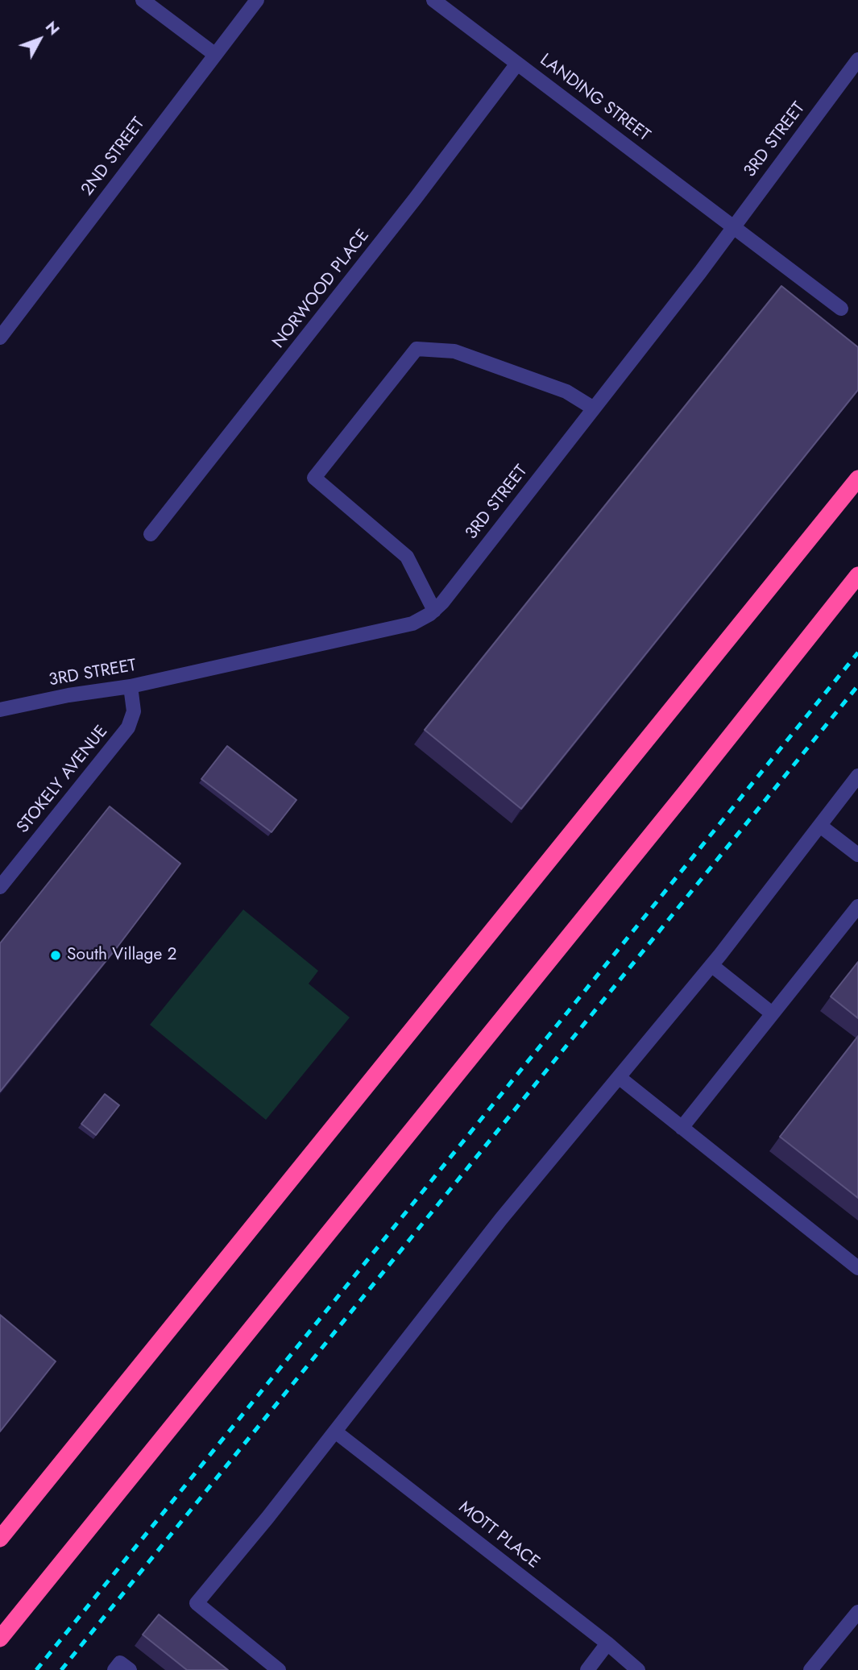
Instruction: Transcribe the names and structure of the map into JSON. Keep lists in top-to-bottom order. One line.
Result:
{"streets":{"street":["LANDING STREET","3RD STREET","2ND STREET","NORWOOD PLACE","STOKELY AVENUE","MOTT PLACE"]},"crossings":[["LANDING STREET","3RD STREET"],["LANDING STREET","NORWOOD PLACE"],["3RD STREET","STOKELY AVENUE"]],"places":["South Village 2"],"north":"top right"}
